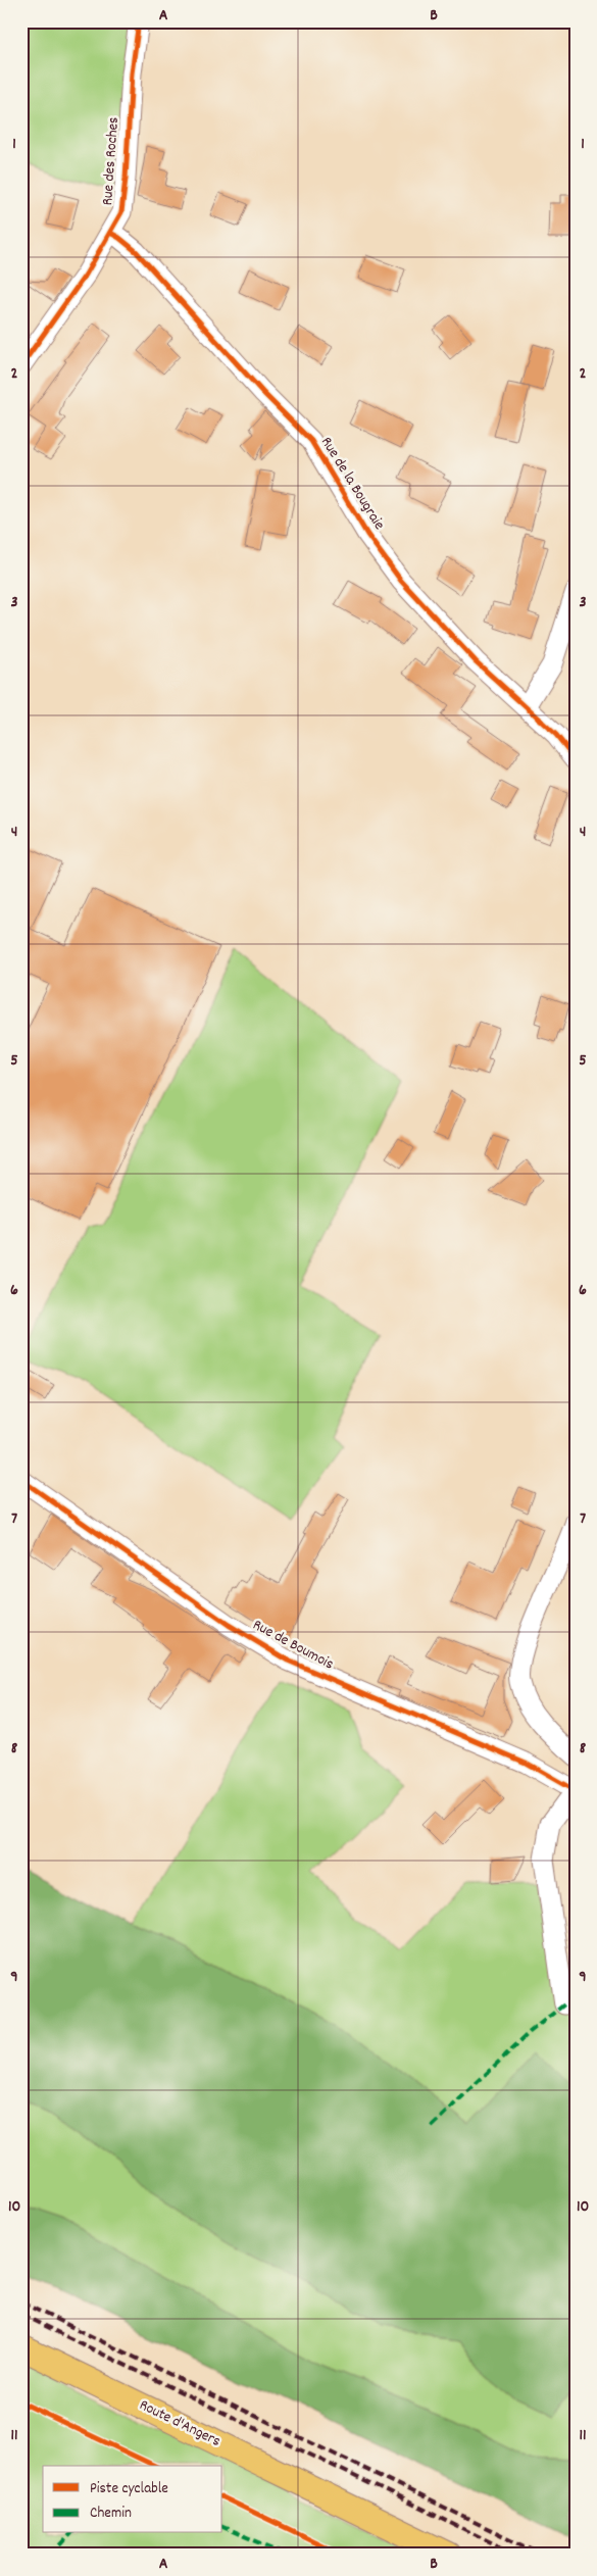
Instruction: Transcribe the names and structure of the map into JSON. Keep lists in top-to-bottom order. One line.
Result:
{"streets":{"main road":["Route d'Angers"],"street":["Rue des Roches","Rue de la Bougraie","Rue de Boumois"]},"crossings":[["Rue des Roches","Rue de la Bougraie"]],"legend":["Piste cyclable","Chemin"],"grid":{"columns":["A","B"],"rows":["1","2","3","4","5","6","7","8","9","10","11"]}}
